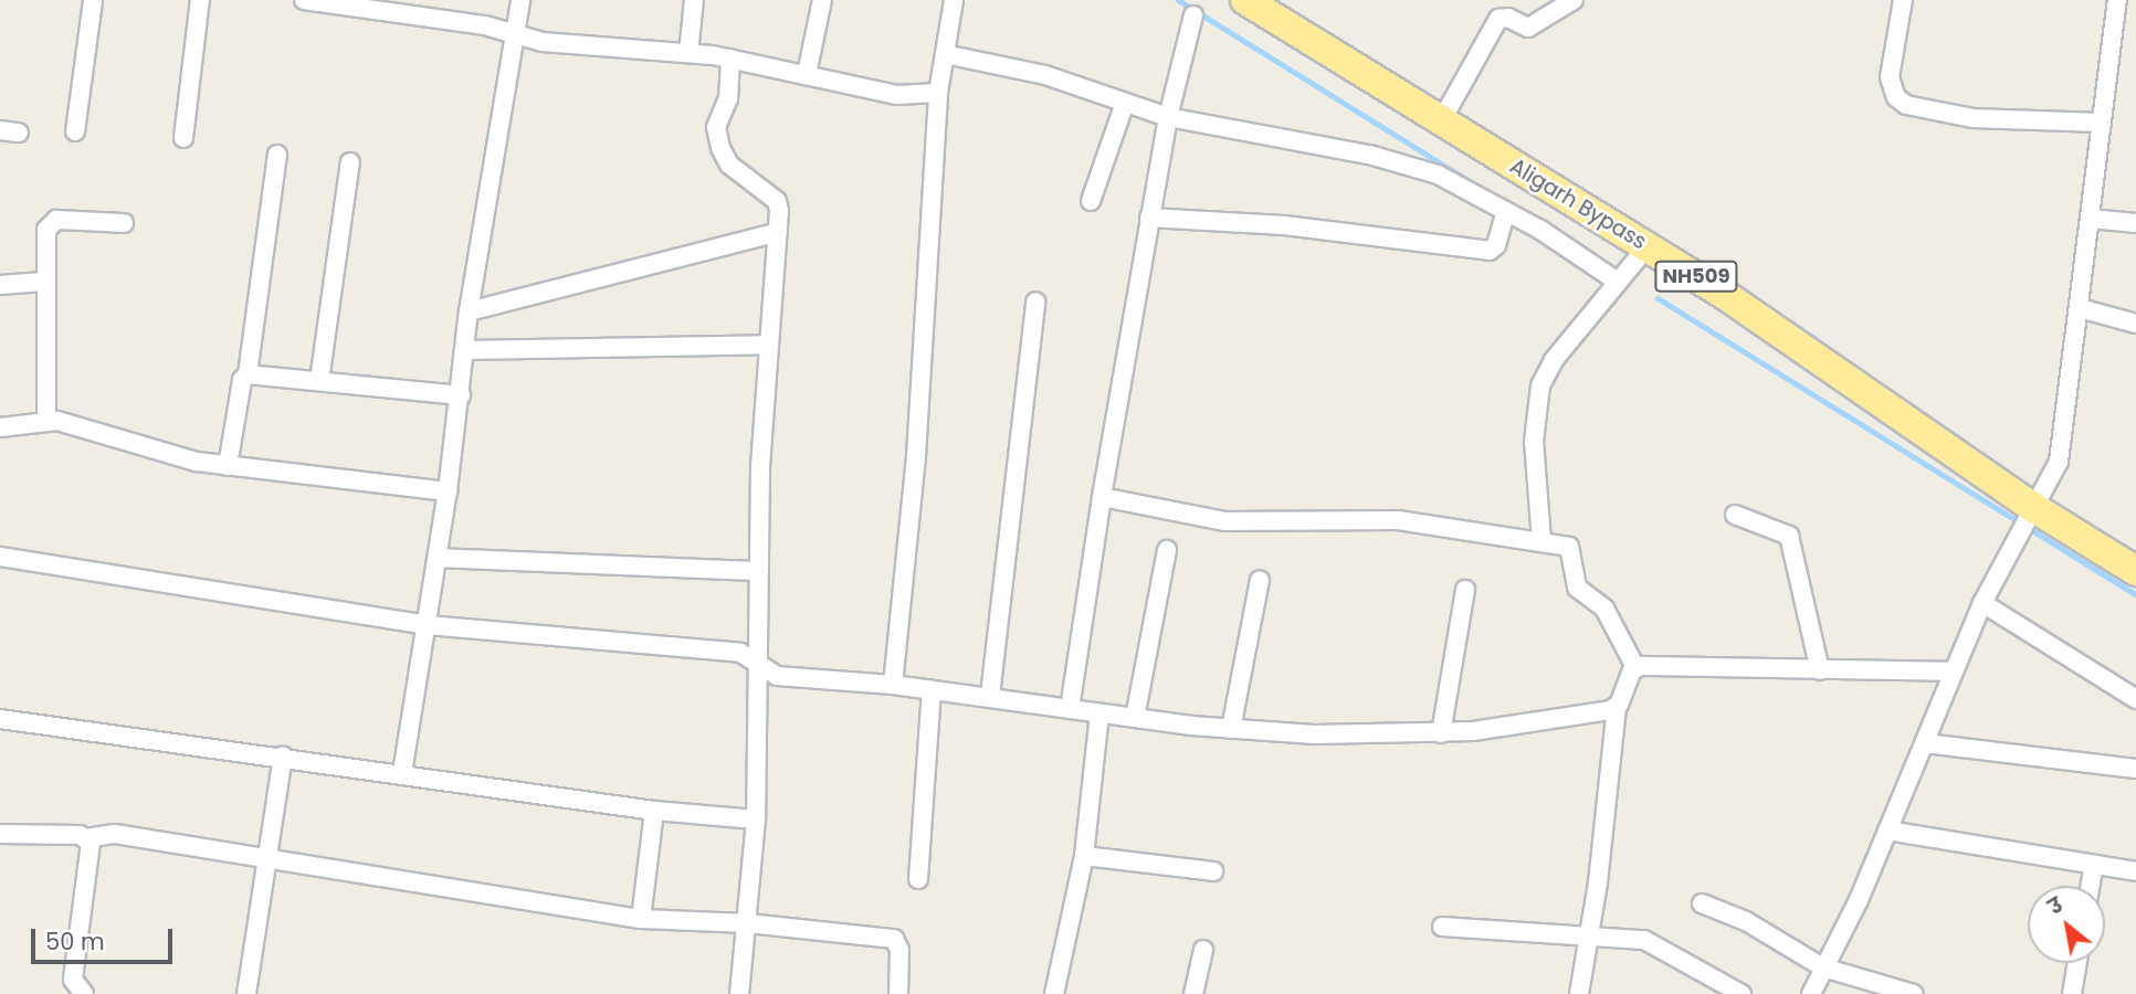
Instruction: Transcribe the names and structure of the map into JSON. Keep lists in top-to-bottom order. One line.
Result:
{"streets":{"highway":["Aligarh Bypass","NH509"]},"scale_bar":"50 m","north":"top left"}
